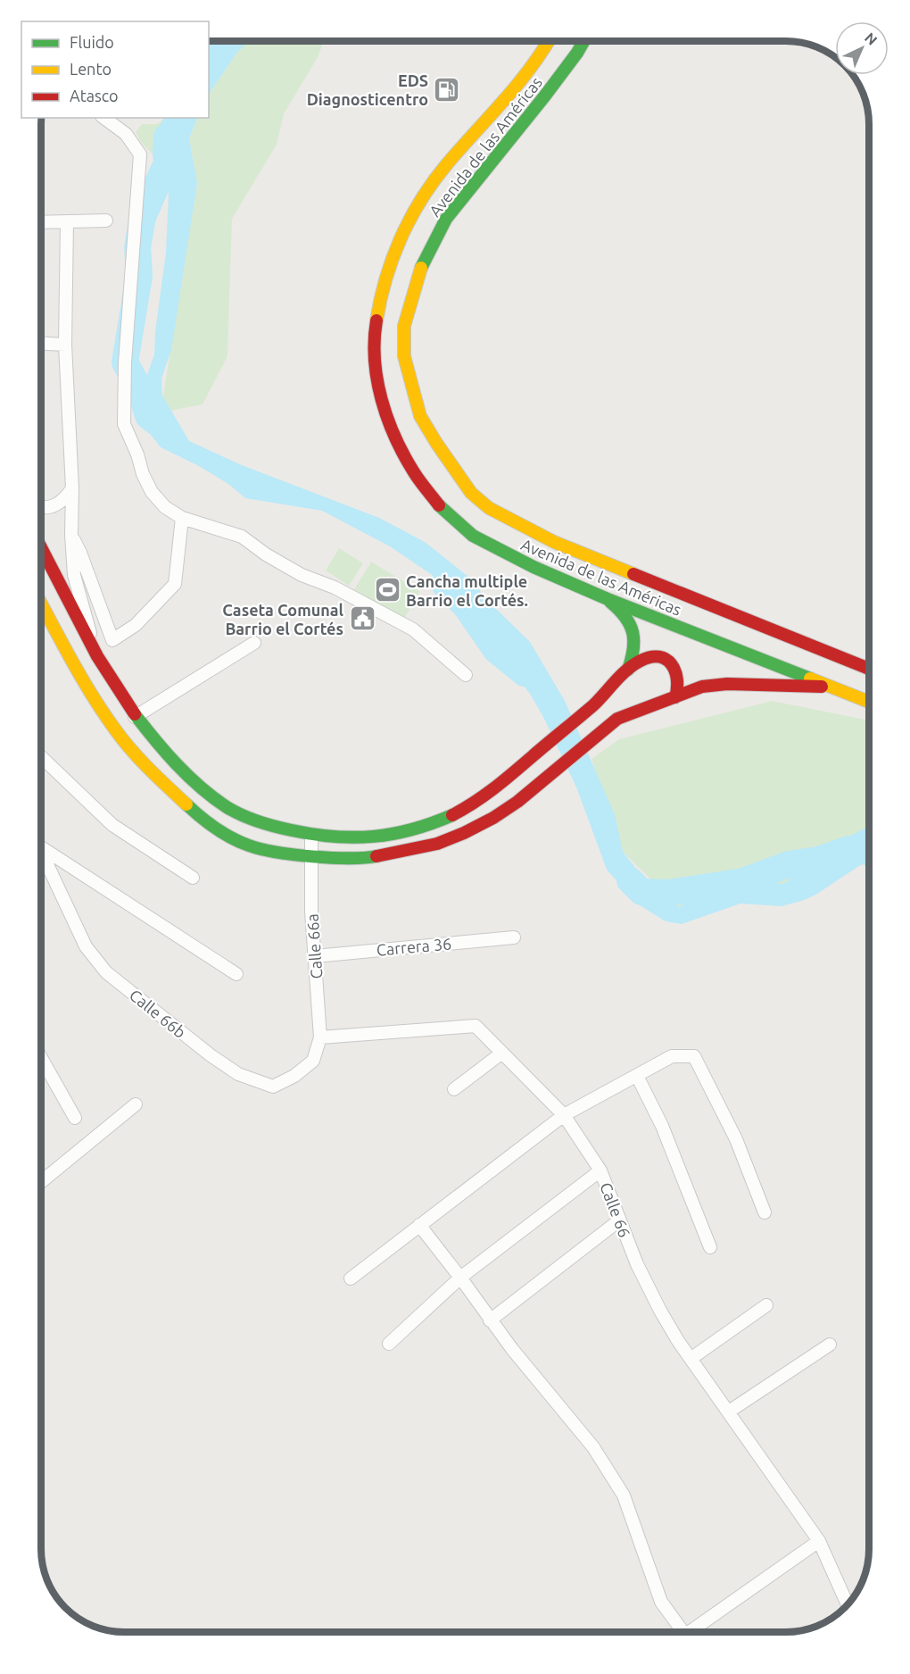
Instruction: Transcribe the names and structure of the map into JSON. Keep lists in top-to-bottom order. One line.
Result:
{"streets":{"main road":["Avenida de las Américas"],"street":["Calle 66a","Carrera 36","Calle 66b","Calle 66"]},"crossings":[["Calle 66a","Carrera 36"],["Calle 66a","Calle 66b"],["Calle 66a","Calle 66"],["Calle 66b","Calle 66"]],"places":{"fuel station":["EDS Diagnosticentro"],"sports":["Cancha multiple Barrio el Cortés."],"public building":["Caseta Comunal Barrio el Cortés"]},"legend":["Fluido","Lento","Atasco"],"north":"top right"}
